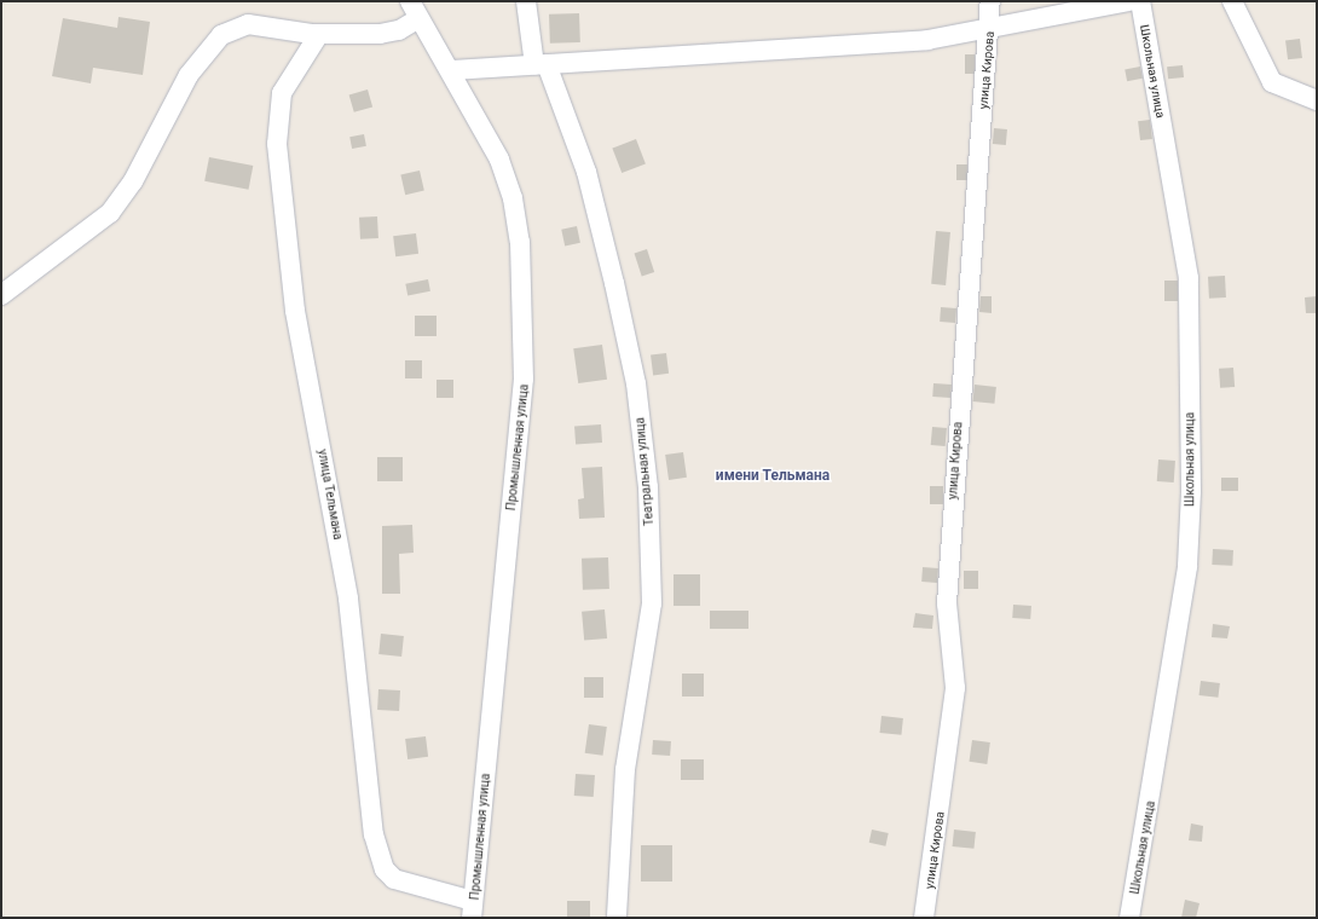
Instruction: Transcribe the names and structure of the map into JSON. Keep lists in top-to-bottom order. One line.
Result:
{"streets":{"street":["улица Кирова","Школьная улица","Промышленная улица","Театральная улица","улица Тельмана"]},"crossings":[["Промышленная улица","улица Тельмана"]],"districts":["имени Тельмана"]}
